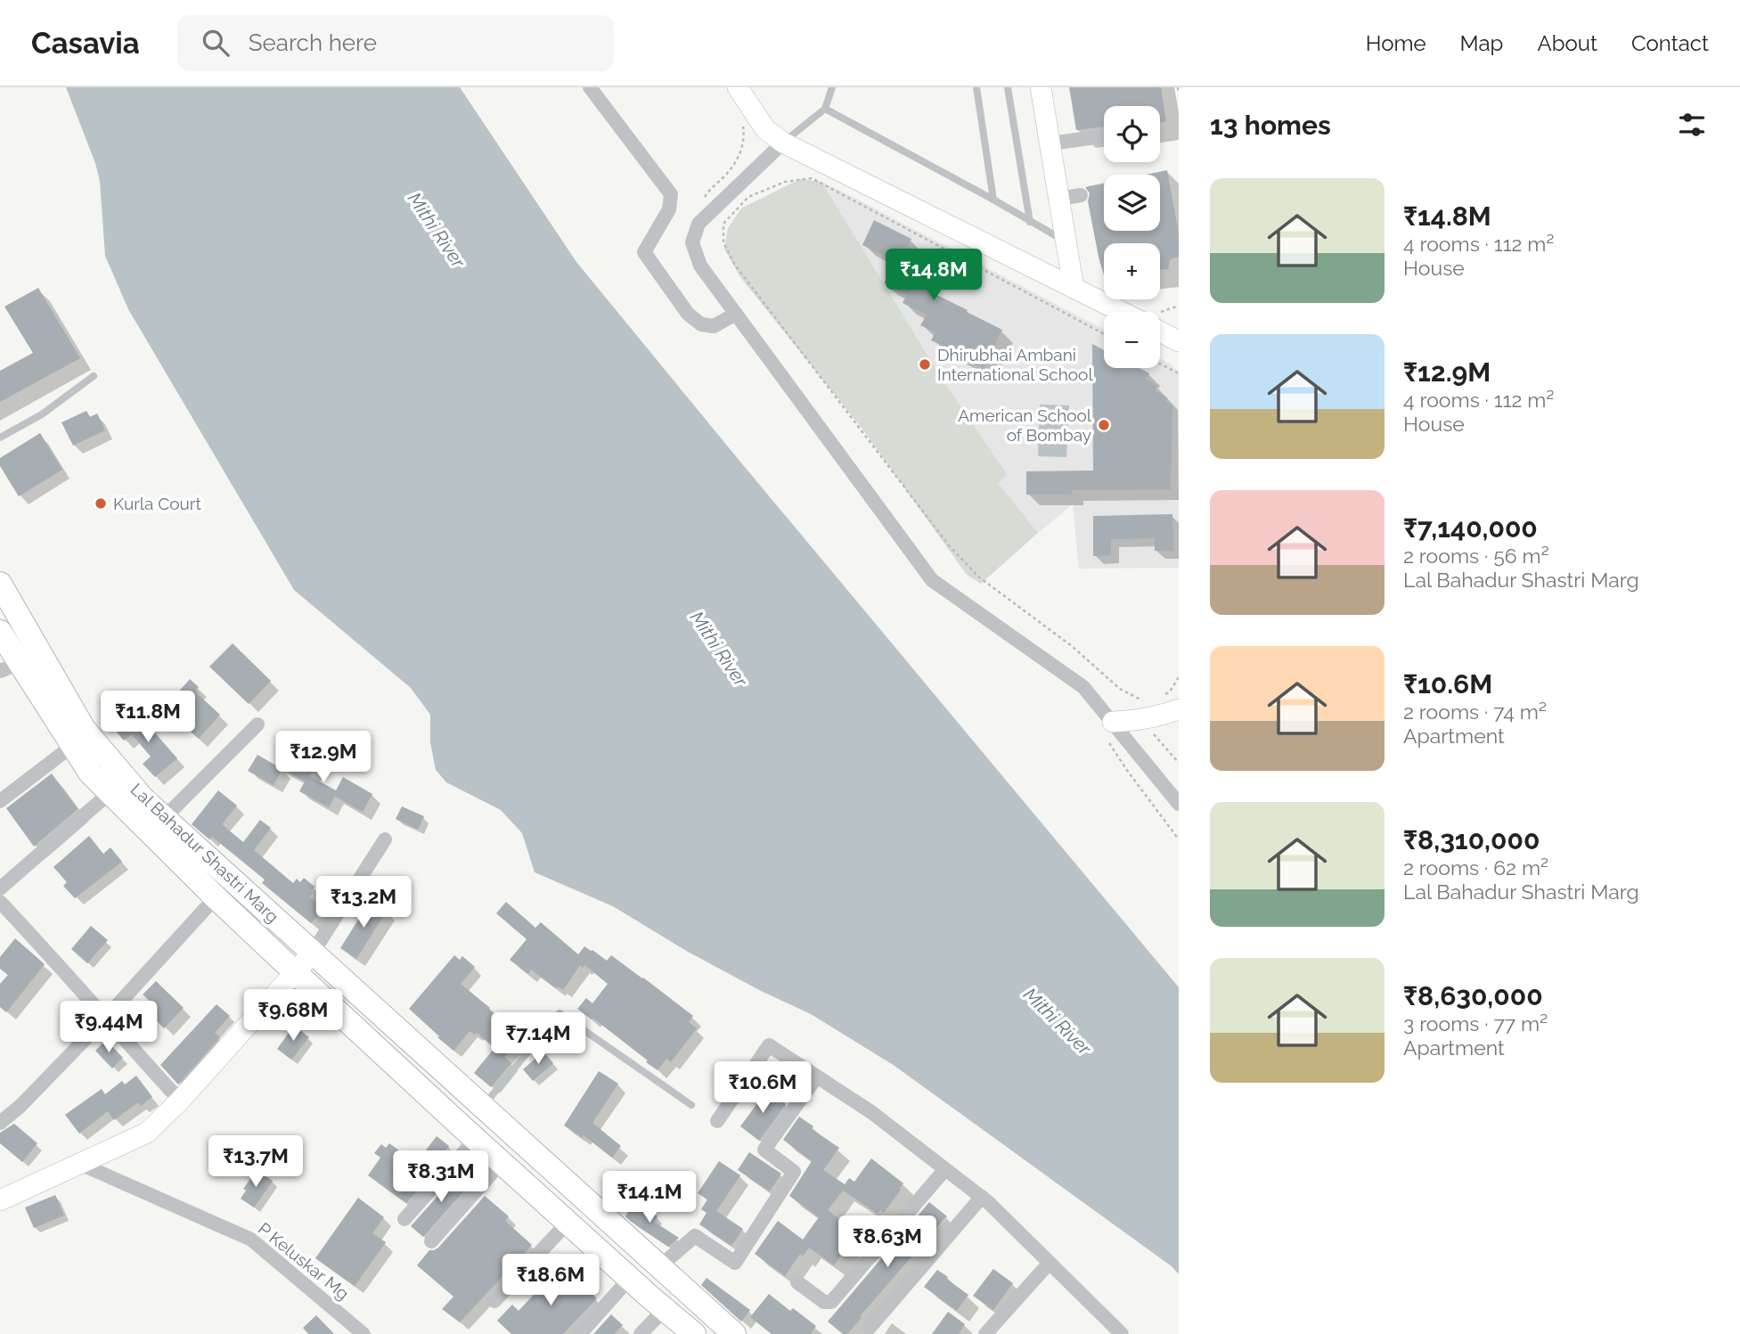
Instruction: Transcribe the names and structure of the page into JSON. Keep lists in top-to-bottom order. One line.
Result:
{"streets":{"main road":["Lal Bahadur Shastri Marg"],"street":["P Keluskar Mg"]},"water":["Mithi River"],"places":["Dhirubhai Ambani International School","American School of Bombay","Kurla Court"],"page":{"header":"Casavia","search":"Search here","nav":["Home","Map","About","Contact"],"heading":"13 homes","map_buttons":["+","−"],"list":[{"name":"₹14.8M","note":"4 rooms · 112 m² · House"},{"name":"₹12.9M","note":"4 rooms · 112 m² · House"},{"name":"₹7,140,000","note":"2 rooms · 56 m² · Lal Bahadur Shastri Marg"},{"name":"₹10.6M","note":"2 rooms · 74 m² · Apartment"},{"name":"₹8,310,000","note":"2 rooms · 62 m² · Lal Bahadur Shastri Marg"},{"name":"₹8,630,000","note":"3 rooms · 77 m² · Apartment"}],"price":["₹14.8M","₹11.8M","₹12.9M","₹13.2M","₹9.68M","₹9.44M","₹7.14M","₹10.6M","₹13.7M","₹8.31M","₹14.1M","₹8.63M","₹18.6M"]}}
